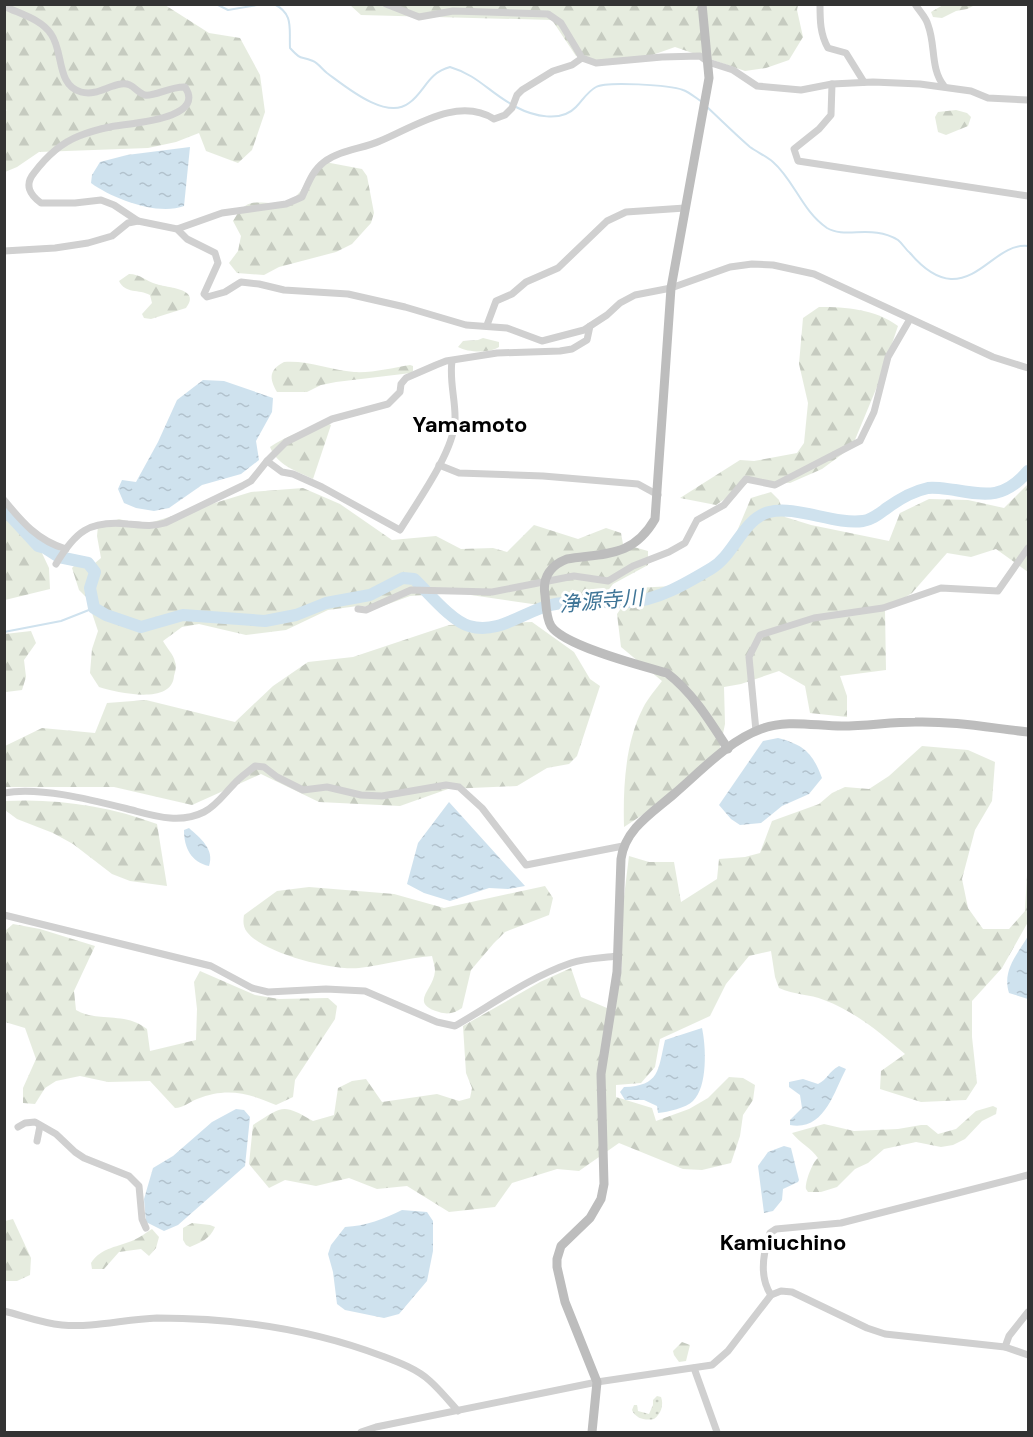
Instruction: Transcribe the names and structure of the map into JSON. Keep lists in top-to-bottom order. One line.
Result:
{"districts":["Yamamoto","Kamiuchino"],"water":["浄源寺川"]}
